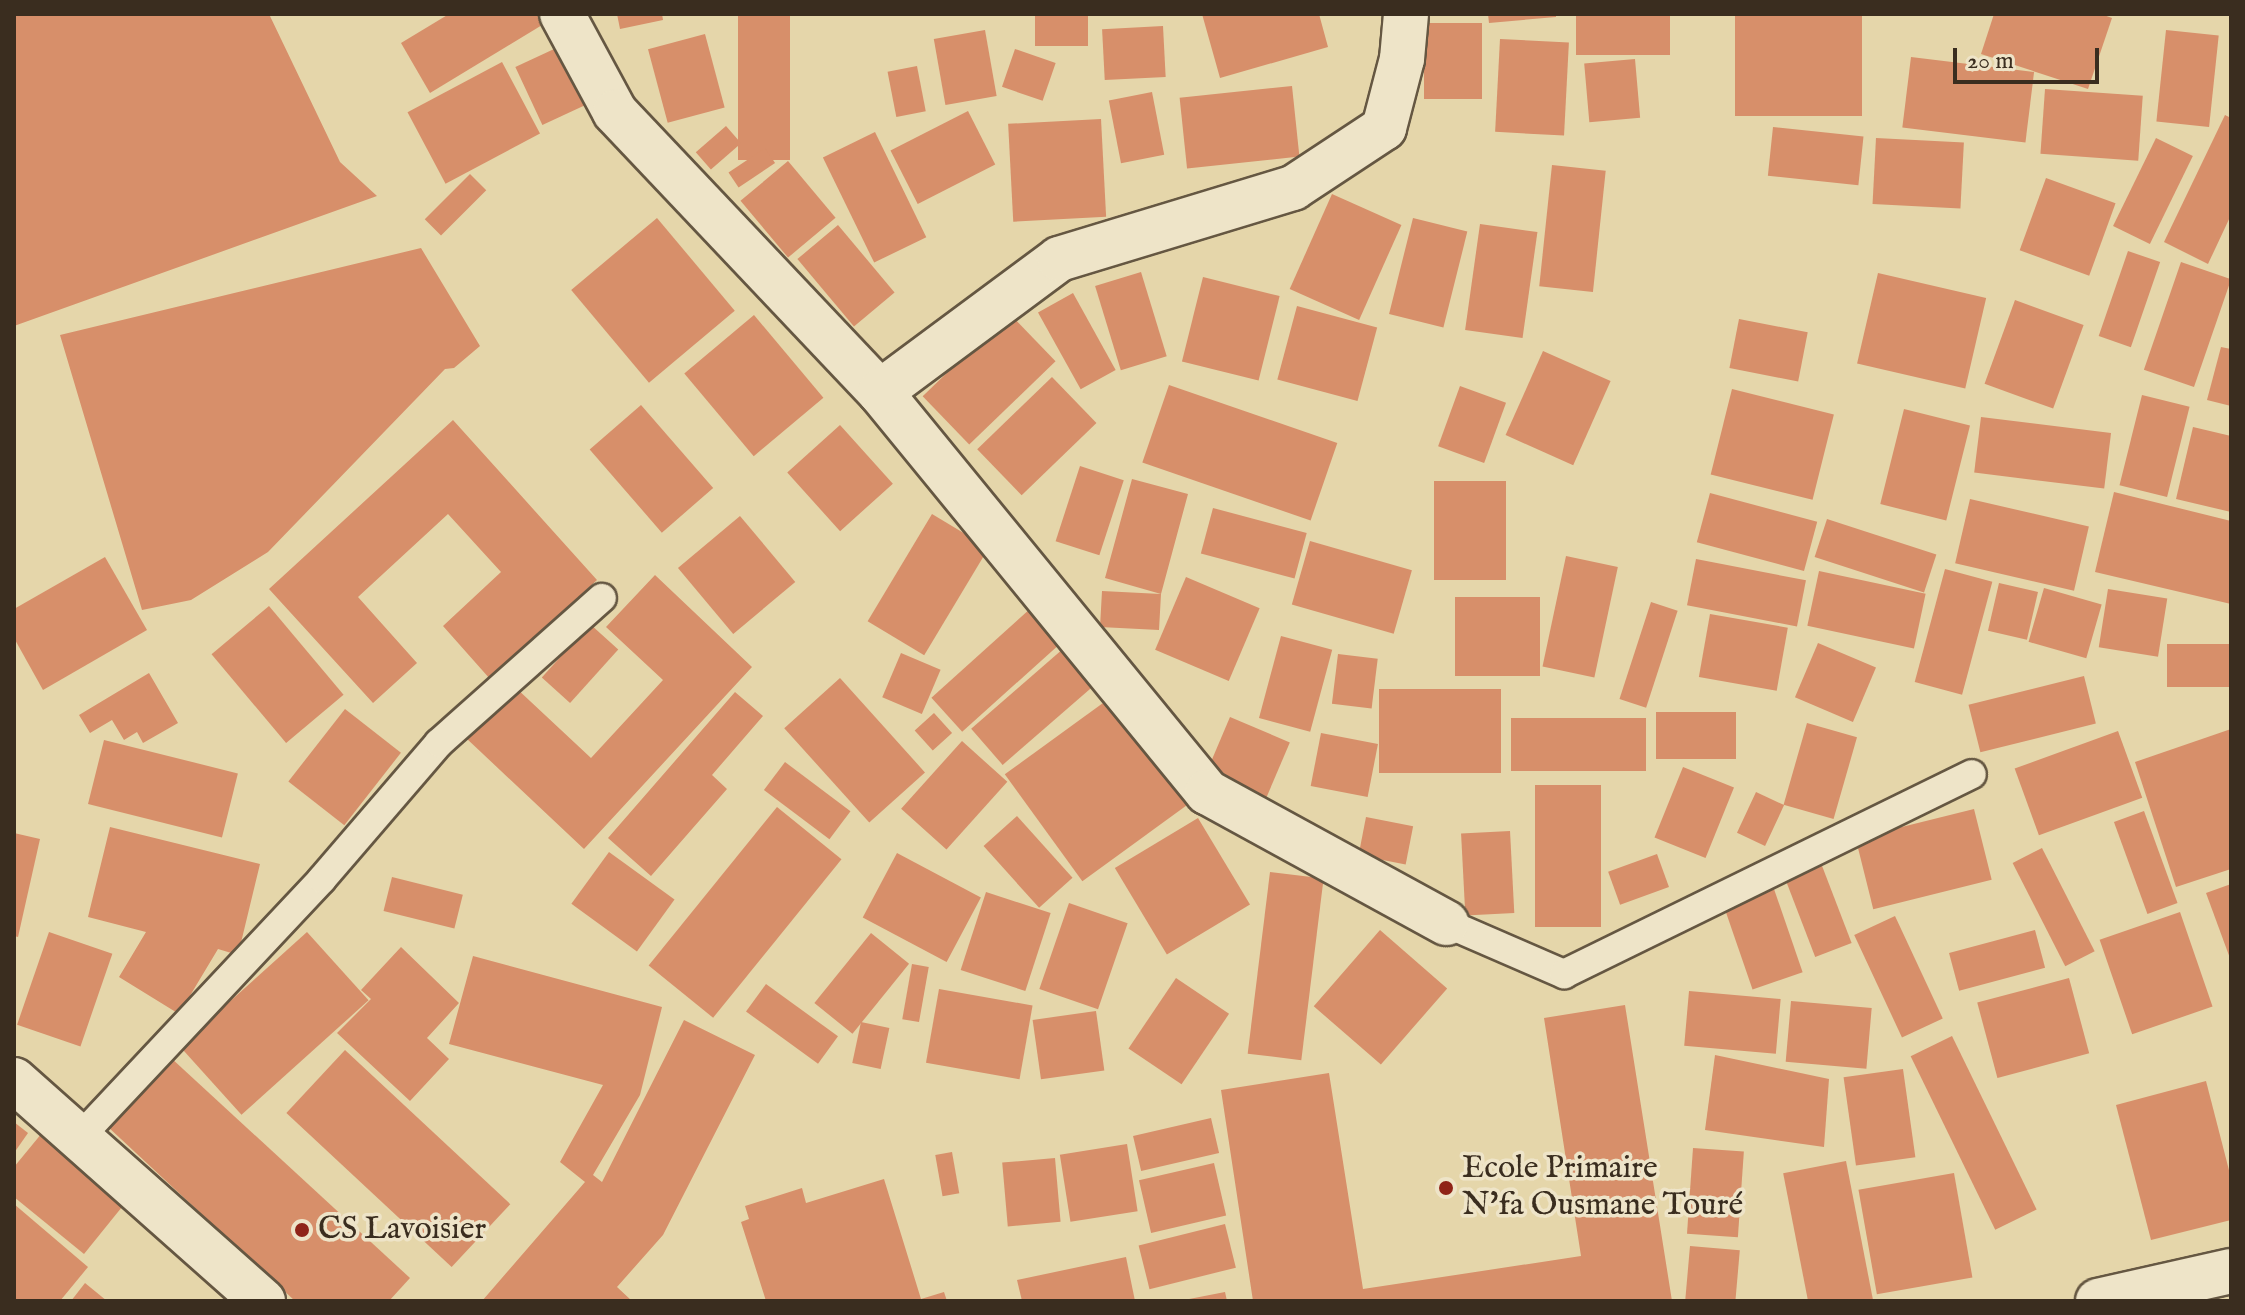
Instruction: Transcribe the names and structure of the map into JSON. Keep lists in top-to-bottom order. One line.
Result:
{"places":["Ecole Primaire N'fa Ousmane Touré","CS Lavoisier"],"scale_bar":"20 m"}
